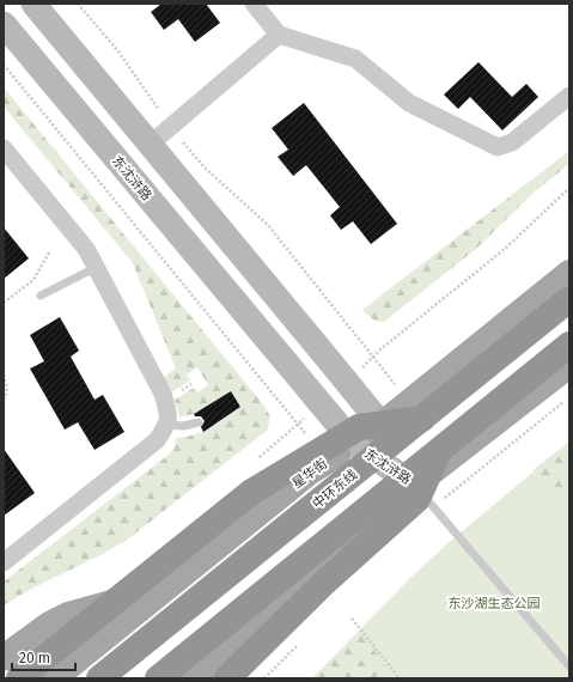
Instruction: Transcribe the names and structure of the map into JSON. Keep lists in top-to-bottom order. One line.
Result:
{"streets":{"highway":["中环东线"],"main road":["东沈浒路","星华街"]},"crossings":[["东沈浒路","星华街"],["星华街","中环东线"]],"parks":["东沙湖生态公园"],"scale_bar":"20 m"}
